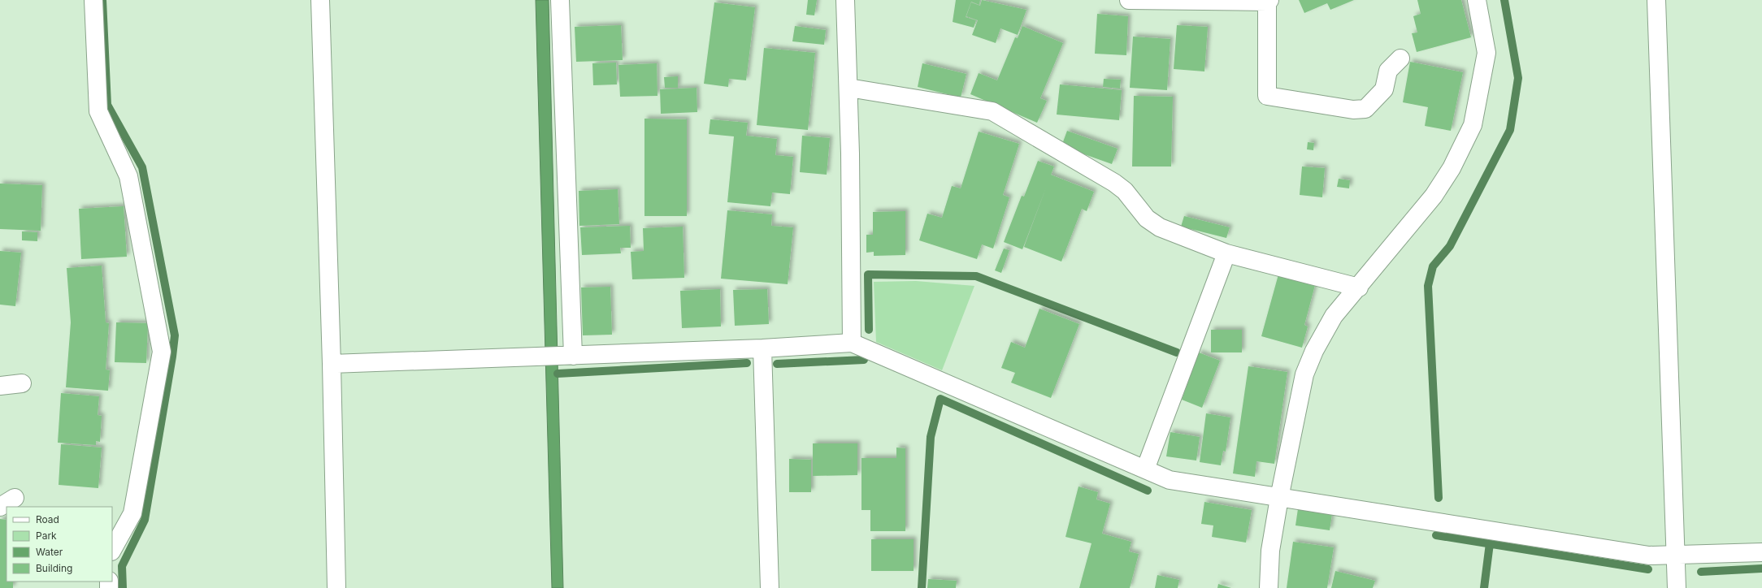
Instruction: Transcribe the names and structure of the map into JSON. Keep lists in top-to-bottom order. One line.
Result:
{"legend":["Road","Park","Water","Building"]}
